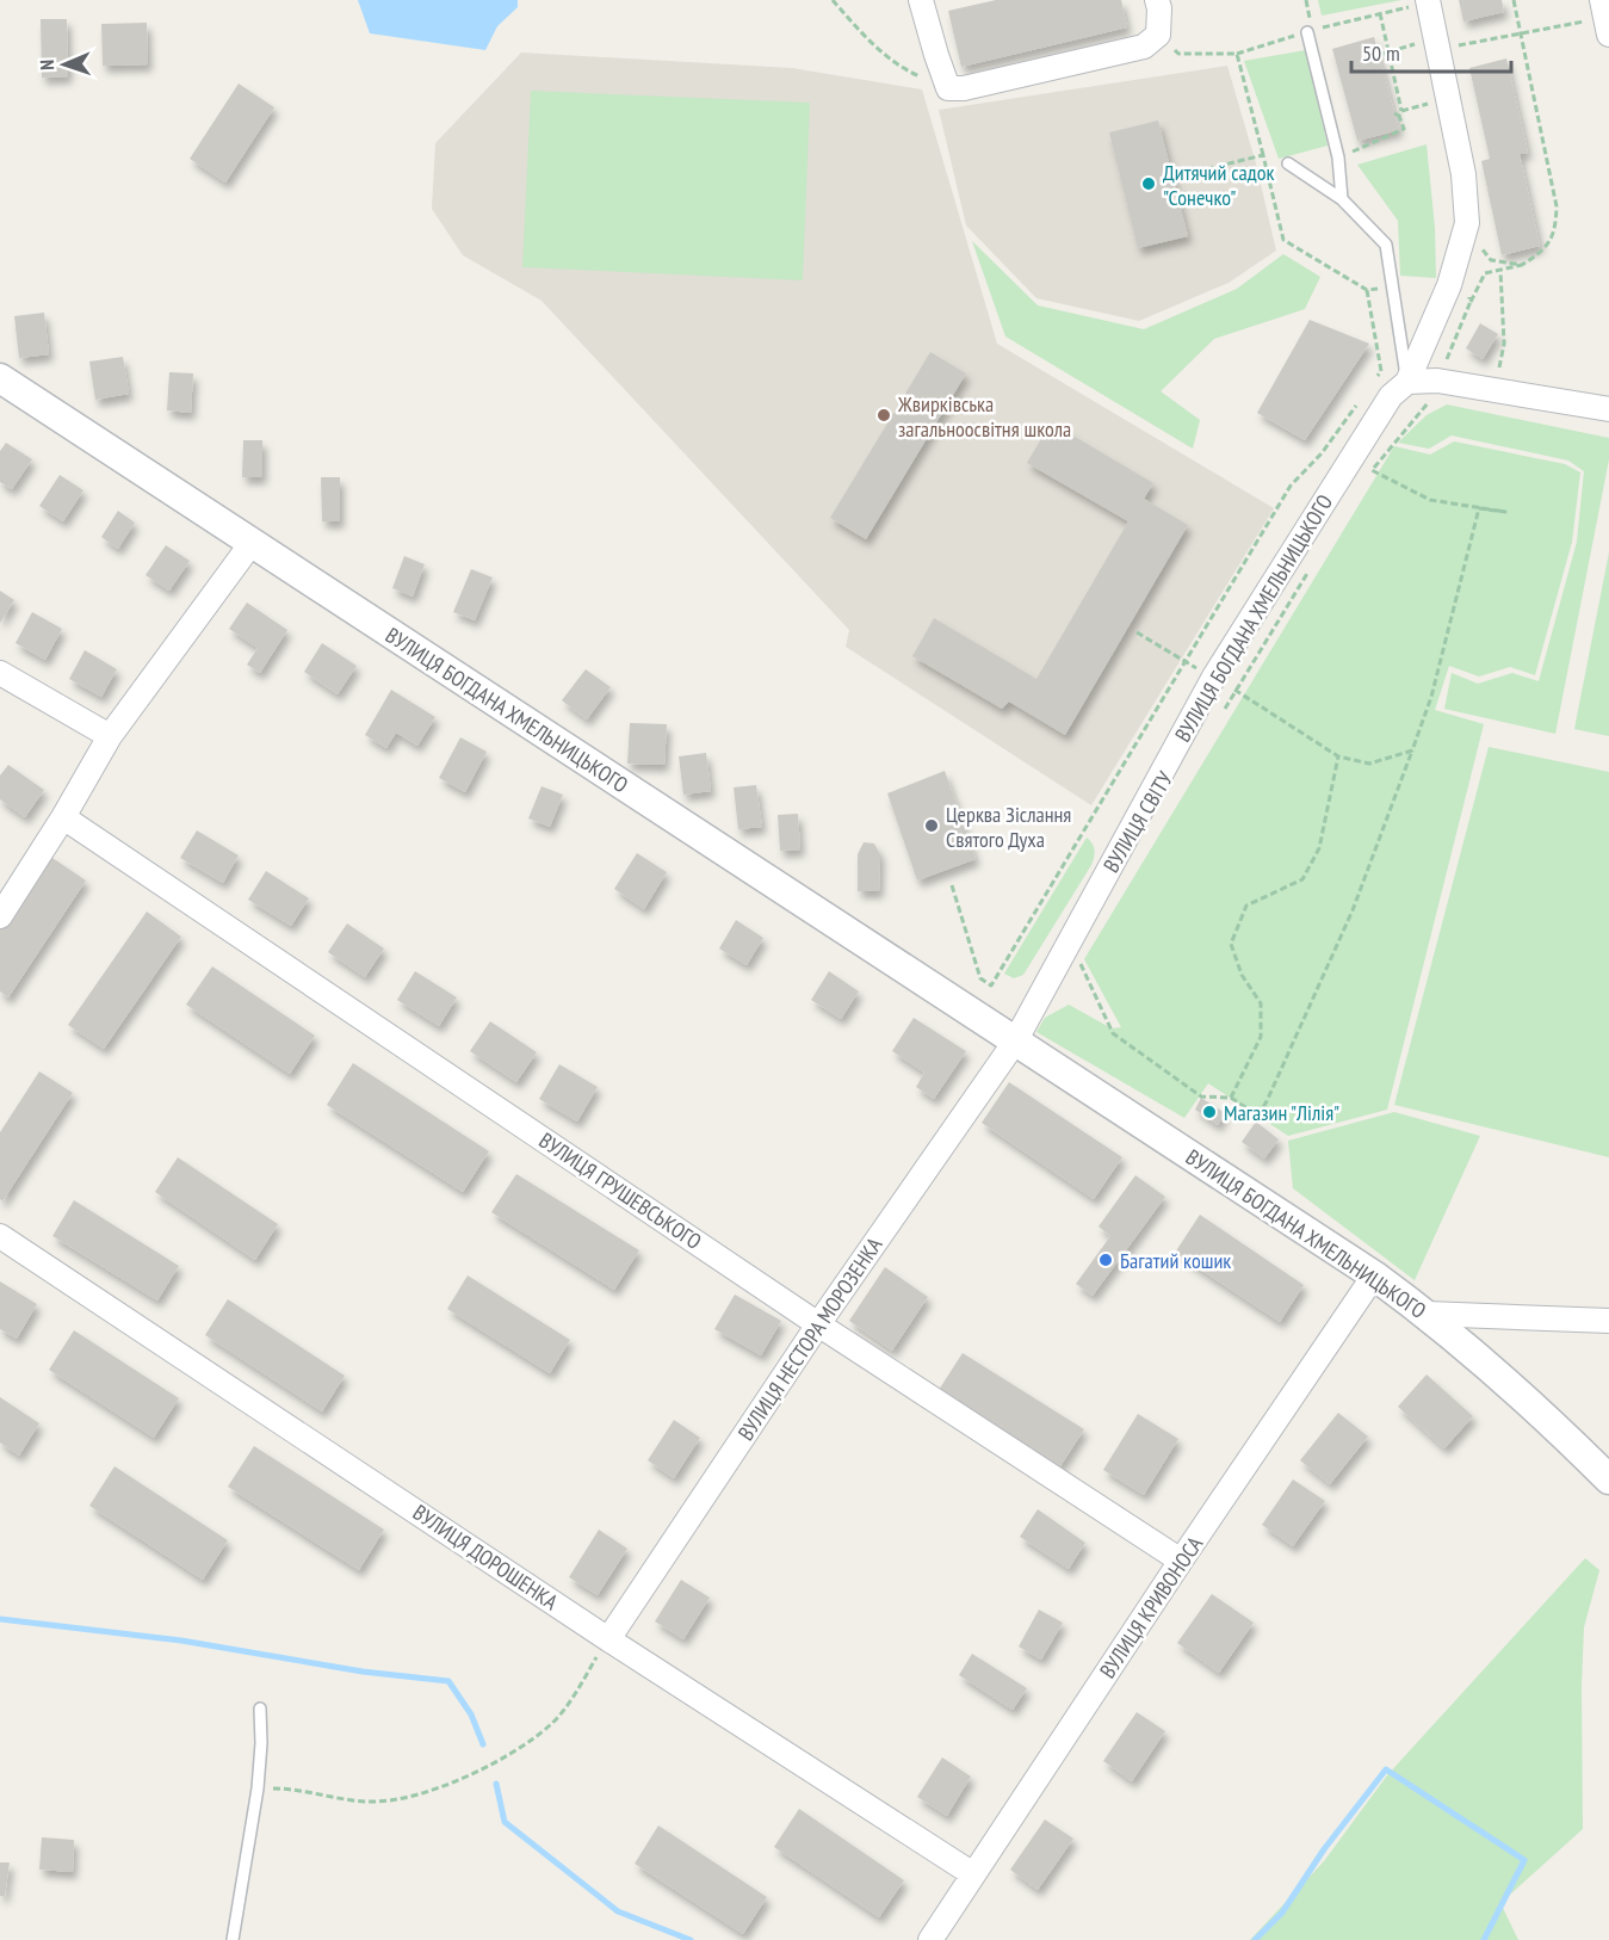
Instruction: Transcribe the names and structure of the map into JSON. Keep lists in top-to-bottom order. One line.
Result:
{"streets":{"street":["ВУЛИЦЯ БОГДАНА ХМЕЛЬНИЦЬКОГО","ВУЛИЦЯ ГРУШЕВСЬКОГО","ВУЛИЦЯ НЕСТОРА МОРОЗЕНКА","ВУЛИЦЯ ДОРОШЕНКА","ВУЛИЦЯ КРИВОНОСА"]},"crossings":[["ВУЛИЦЯ БОГДАНА ХМЕЛЬНИЦЬКОГО","ВУЛИЦЯ НЕСТОРА МОРОЗЕНКА"],["ВУЛИЦЯ БОГДАНА ХМЕЛЬНИЦЬКОГО","ВУЛИЦЯ КРИВОНОСА"],["ВУЛИЦЯ ГРУШЕВСЬКОГО","ВУЛИЦЯ НЕСТОРА МОРОЗЕНКА"],["ВУЛИЦЯ ГРУШЕВСЬКОГО","ВУЛИЦЯ КРИВОНОСА"],["ВУЛИЦЯ НЕСТОРА МОРОЗЕНКА","ВУЛИЦЯ ДОРОШЕНКА"],["ВУЛИЦЯ ДОРОШЕНКА","ВУЛИЦЯ КРИВОНОСА"]],"places":["Дитячий садок \"Сонечко\"","Жвирківська загальноосвітня школа","Церква Зіслання Святого Духа","Магазин \"Лілія\"","Багатий кошик"],"scale_bar":"50 m","north":"left"}
